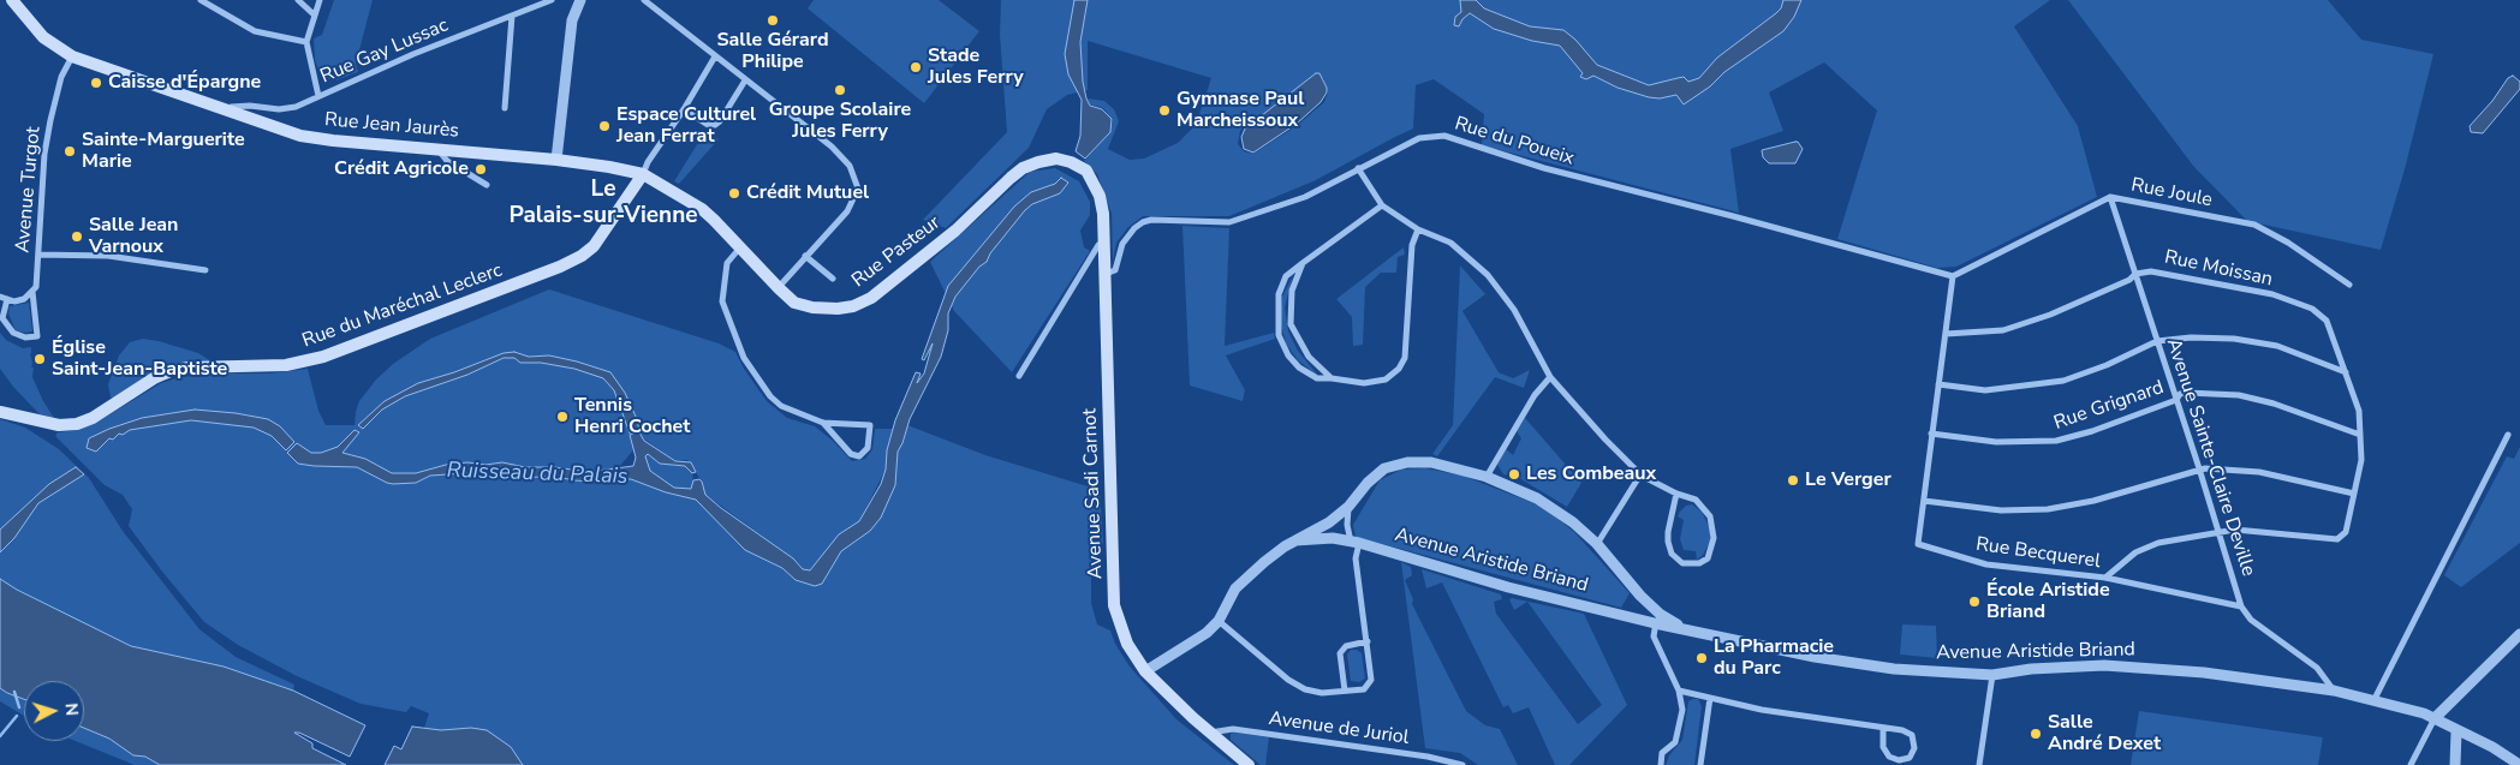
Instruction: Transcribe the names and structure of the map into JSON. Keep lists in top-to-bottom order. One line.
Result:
{"streets":{"main road":["Rue Jean Jaurès","Rue Pasteur","Rue du Maréchal Leclerc","Avenue Sadi Carnot"],"street":["Rue Gay Lussac","Rue du Poueix","Avenue Turgot","Rue Joule","Rue Moissan","Rue Grignard","Avenue Sainte-Claire Deville","Rue Becquerel","Avenue Aristide Briand","Avenue de Juriol"]},"crossings":[["Rue Gay Lussac","Rue Jean Jaurès"],["Rue Jean Jaurès","Avenue Turgot"],["Rue Jean Jaurès","Rue Pasteur"],["Rue Jean Jaurès","Rue du Maréchal Leclerc"],["Rue du Poueix","Rue Joule"],["Rue du Poueix","Avenue Sadi Carnot"],["Rue du Poueix","Rue Becquerel"],["Rue Joule","Avenue Sainte-Claire Deville"],["Rue Joule","Rue Becquerel"],["Rue Pasteur","Rue du Maréchal Leclerc"],["Rue Pasteur","Avenue Sadi Carnot"],["Rue Moissan","Rue Grignard"],["Rue Moissan","Avenue Sainte-Claire Deville"],["Rue Moissan","Rue Becquerel"],["Rue Grignard","Avenue Sainte-Claire Deville"],["Rue Grignard","Rue Becquerel"],["Avenue Sainte-Claire Deville","Rue Becquerel"],["Avenue Sainte-Claire Deville","Avenue Aristide Briand"],["Avenue Sadi Carnot","Avenue Aristide Briand"],["Avenue Sadi Carnot","Avenue de Juriol"]],"districts":["Le Palais-sur-Vienne"],"water":["Ruisseau du Palais"],"places":["Salle Gérard Philipe","Stade Jules Ferry","Caisse d'Épargne","Groupe Scolaire Jules Ferry","Gymnase Paul Marcheissoux","Espace Culturel Jean Ferrat","Sainte-Marguerite Marie","Crédit Agricole","Crédit Mutuel","Salle Jean Varnoux","Église Saint-Jean-Baptiste","Tennis Henri Cochet","Les Combeaux","Le Verger","École Aristide Briand","La Pharmacie du Parc","Salle André Dexet"],"north":"right"}
